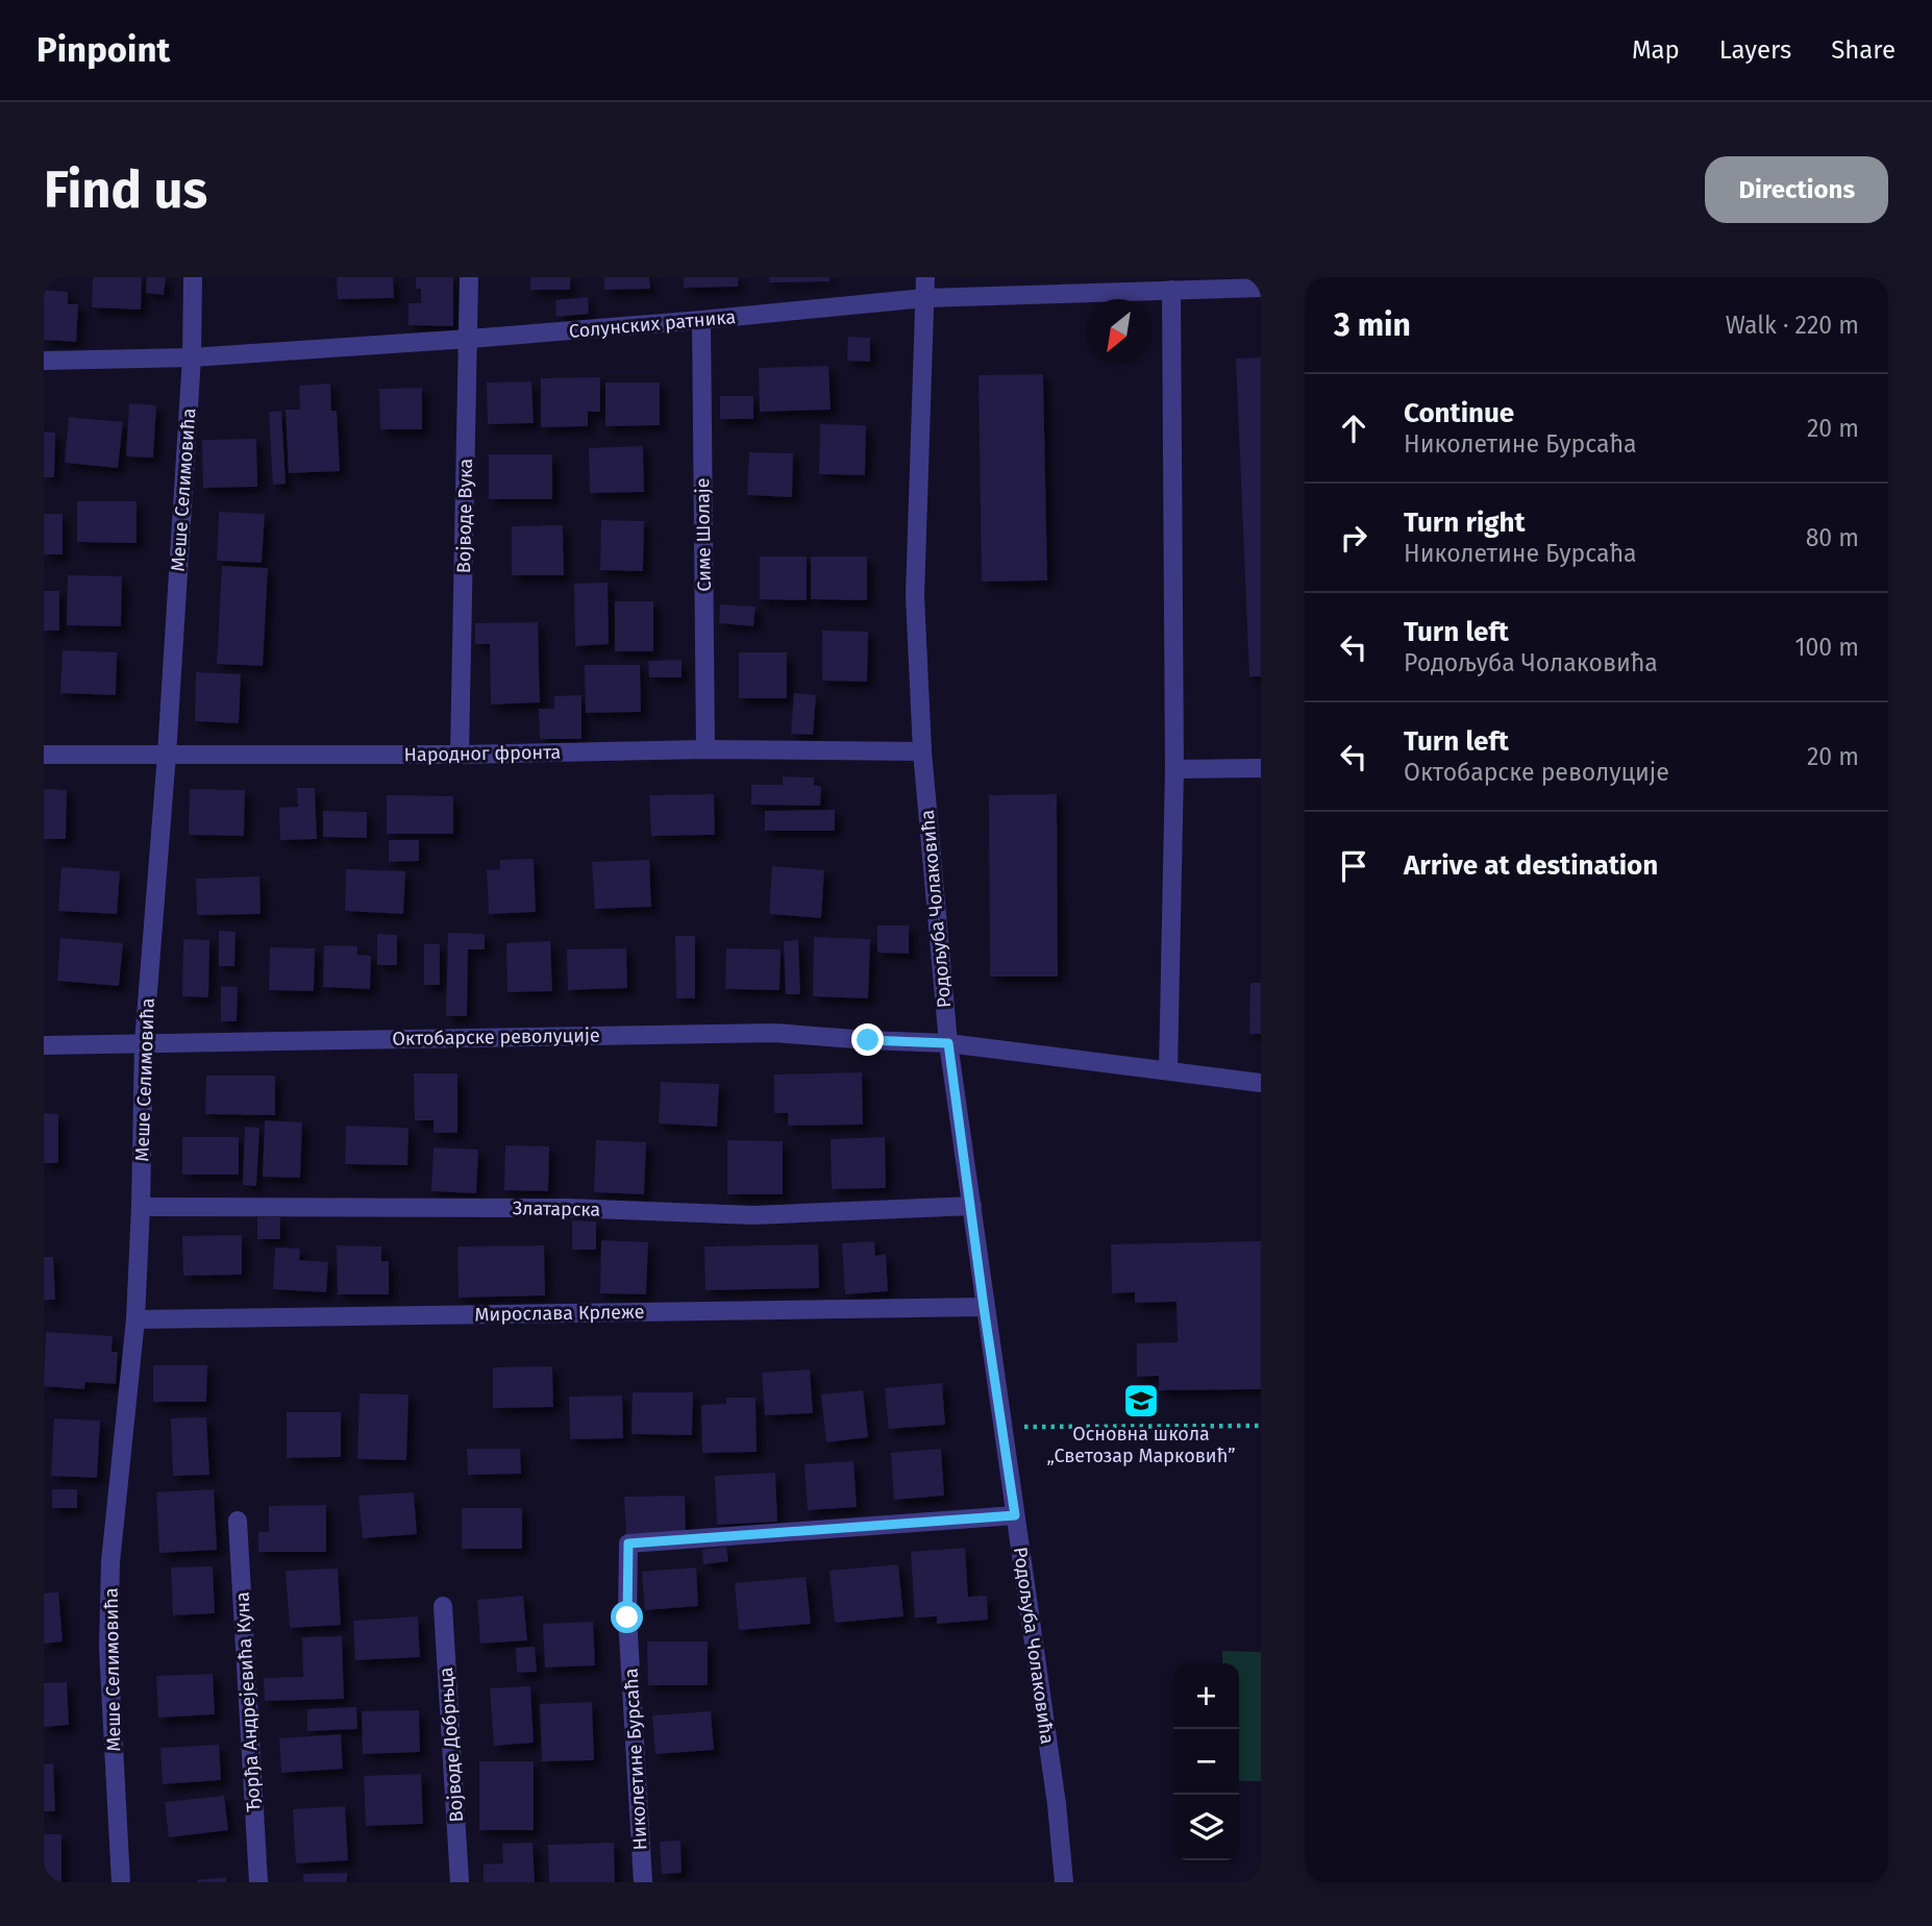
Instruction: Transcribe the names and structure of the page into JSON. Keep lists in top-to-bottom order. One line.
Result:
{"streets":{"street":["Солунских ратника","Меше Селимовића","Војводе Вука","Симе Шолаје","Народног фронта","Родољуба Чолаковића","Октобарске револуције","Златарска","Мирослава Крлеже","Ђорђа Андрејевића Куна","Војводе Добрњца","Николетине Бурсаћа"]},"crossings":[["Солунских ратника","Меше Селимовића"],["Солунских ратника","Војводе Вука"],["Солунских ратника","Симе Шолаје"],["Солунских ратника","Родољуба Чолаковића"],["Меше Селимовића","Народног фронта"],["Меше Селимовића","Октобарске револуције"],["Меше Селимовића","Златарска"],["Меше Селимовића","Мирослава Крлеже"],["Војводе Вука","Народног фронта"],["Симе Шолаје","Народног фронта"],["Народног фронта","Родољуба Чолаковића"],["Родољуба Чолаковића","Октобарске револуције"],["Родољуба Чолаковића","Златарска"],["Родољуба Чолаковића","Мирослава Крлеже"],["Родољуба Чолаковића","Николетине Бурсаћа"]],"places":{"school or university":["Основна школа „Светозар Марковић”"]},"north":"bottom left","page":{"header":"Pinpoint","nav":["Map","Layers","Share"],"buttons":"Directions","title":"Find us","heading":["3 min","Walk · 220 m"],"list":[["Continue","Николетине Бурсаћа","20 m"],["Turn right","Николетине Бурсаћа","80 m"],["Turn left","Родољуба Чолаковића","100 m"],["Turn left","Октобарске револуције","20 m"],"Arrive at destination"],"map_buttons":["+","−"]}}
